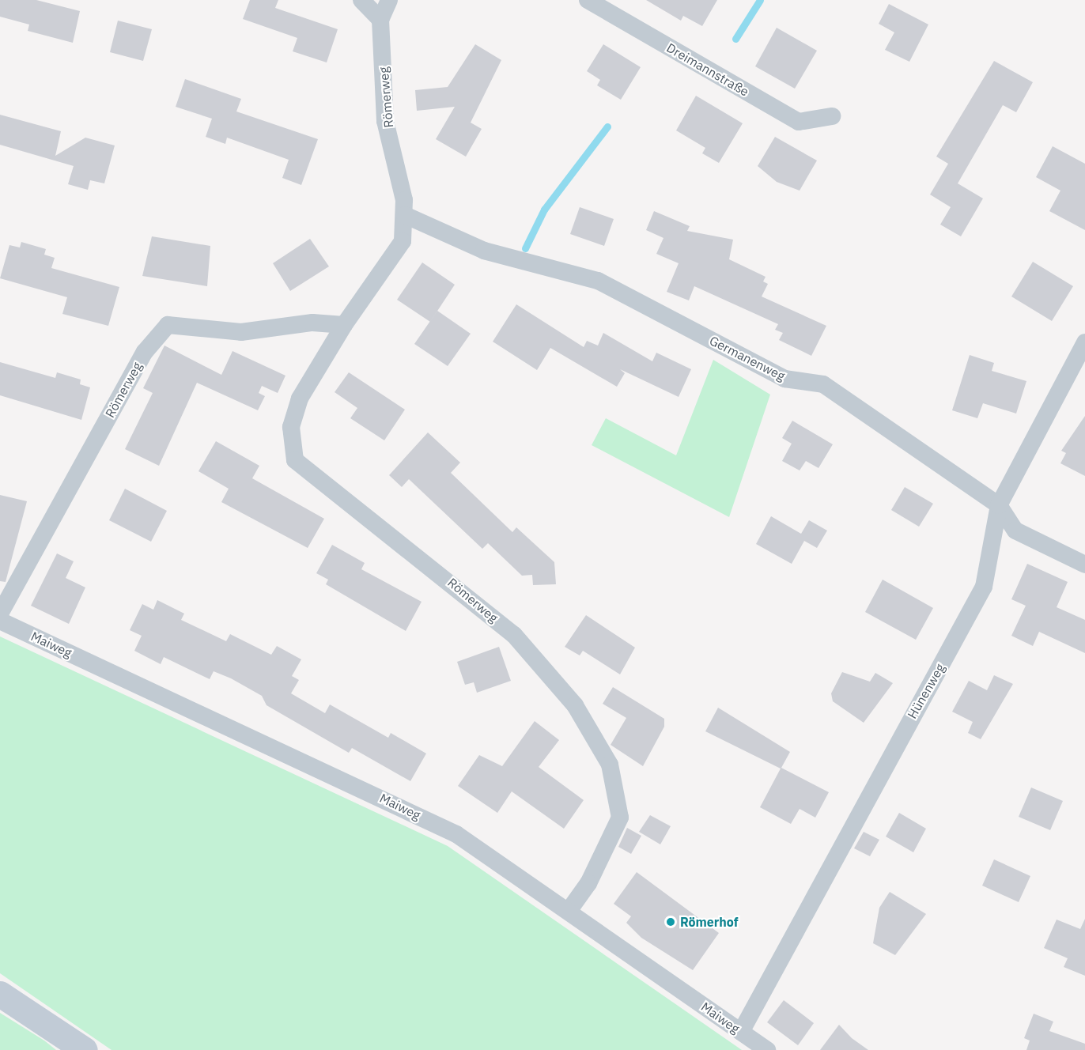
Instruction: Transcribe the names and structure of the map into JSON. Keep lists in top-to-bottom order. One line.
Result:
{"streets":{"street":["Dreimannstraße","Römerweg","Germanenweg","Maiweg","Hünenweg"]},"crossings":[["Römerweg","Germanenweg"],["Römerweg","Maiweg"],["Germanenweg","Hünenweg"],["Maiweg","Hünenweg"]],"places":["Römerhof"]}
